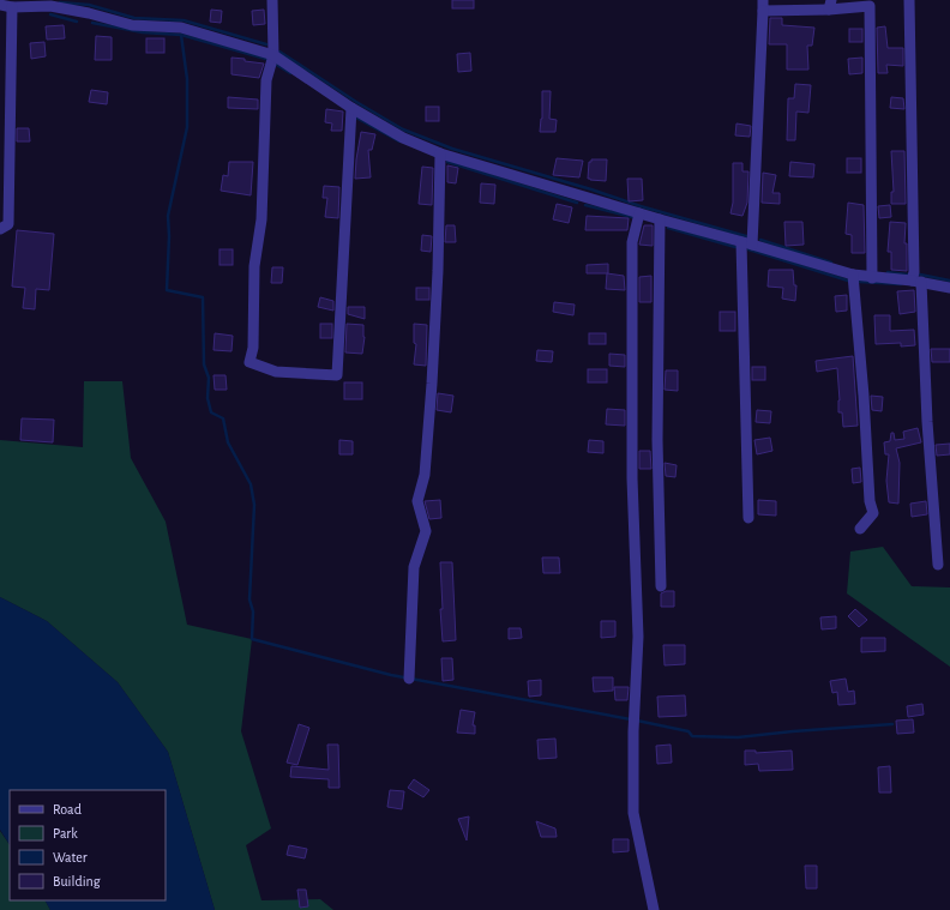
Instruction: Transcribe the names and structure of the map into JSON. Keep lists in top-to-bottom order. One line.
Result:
{"legend":["Road","Park","Water","Building"]}
